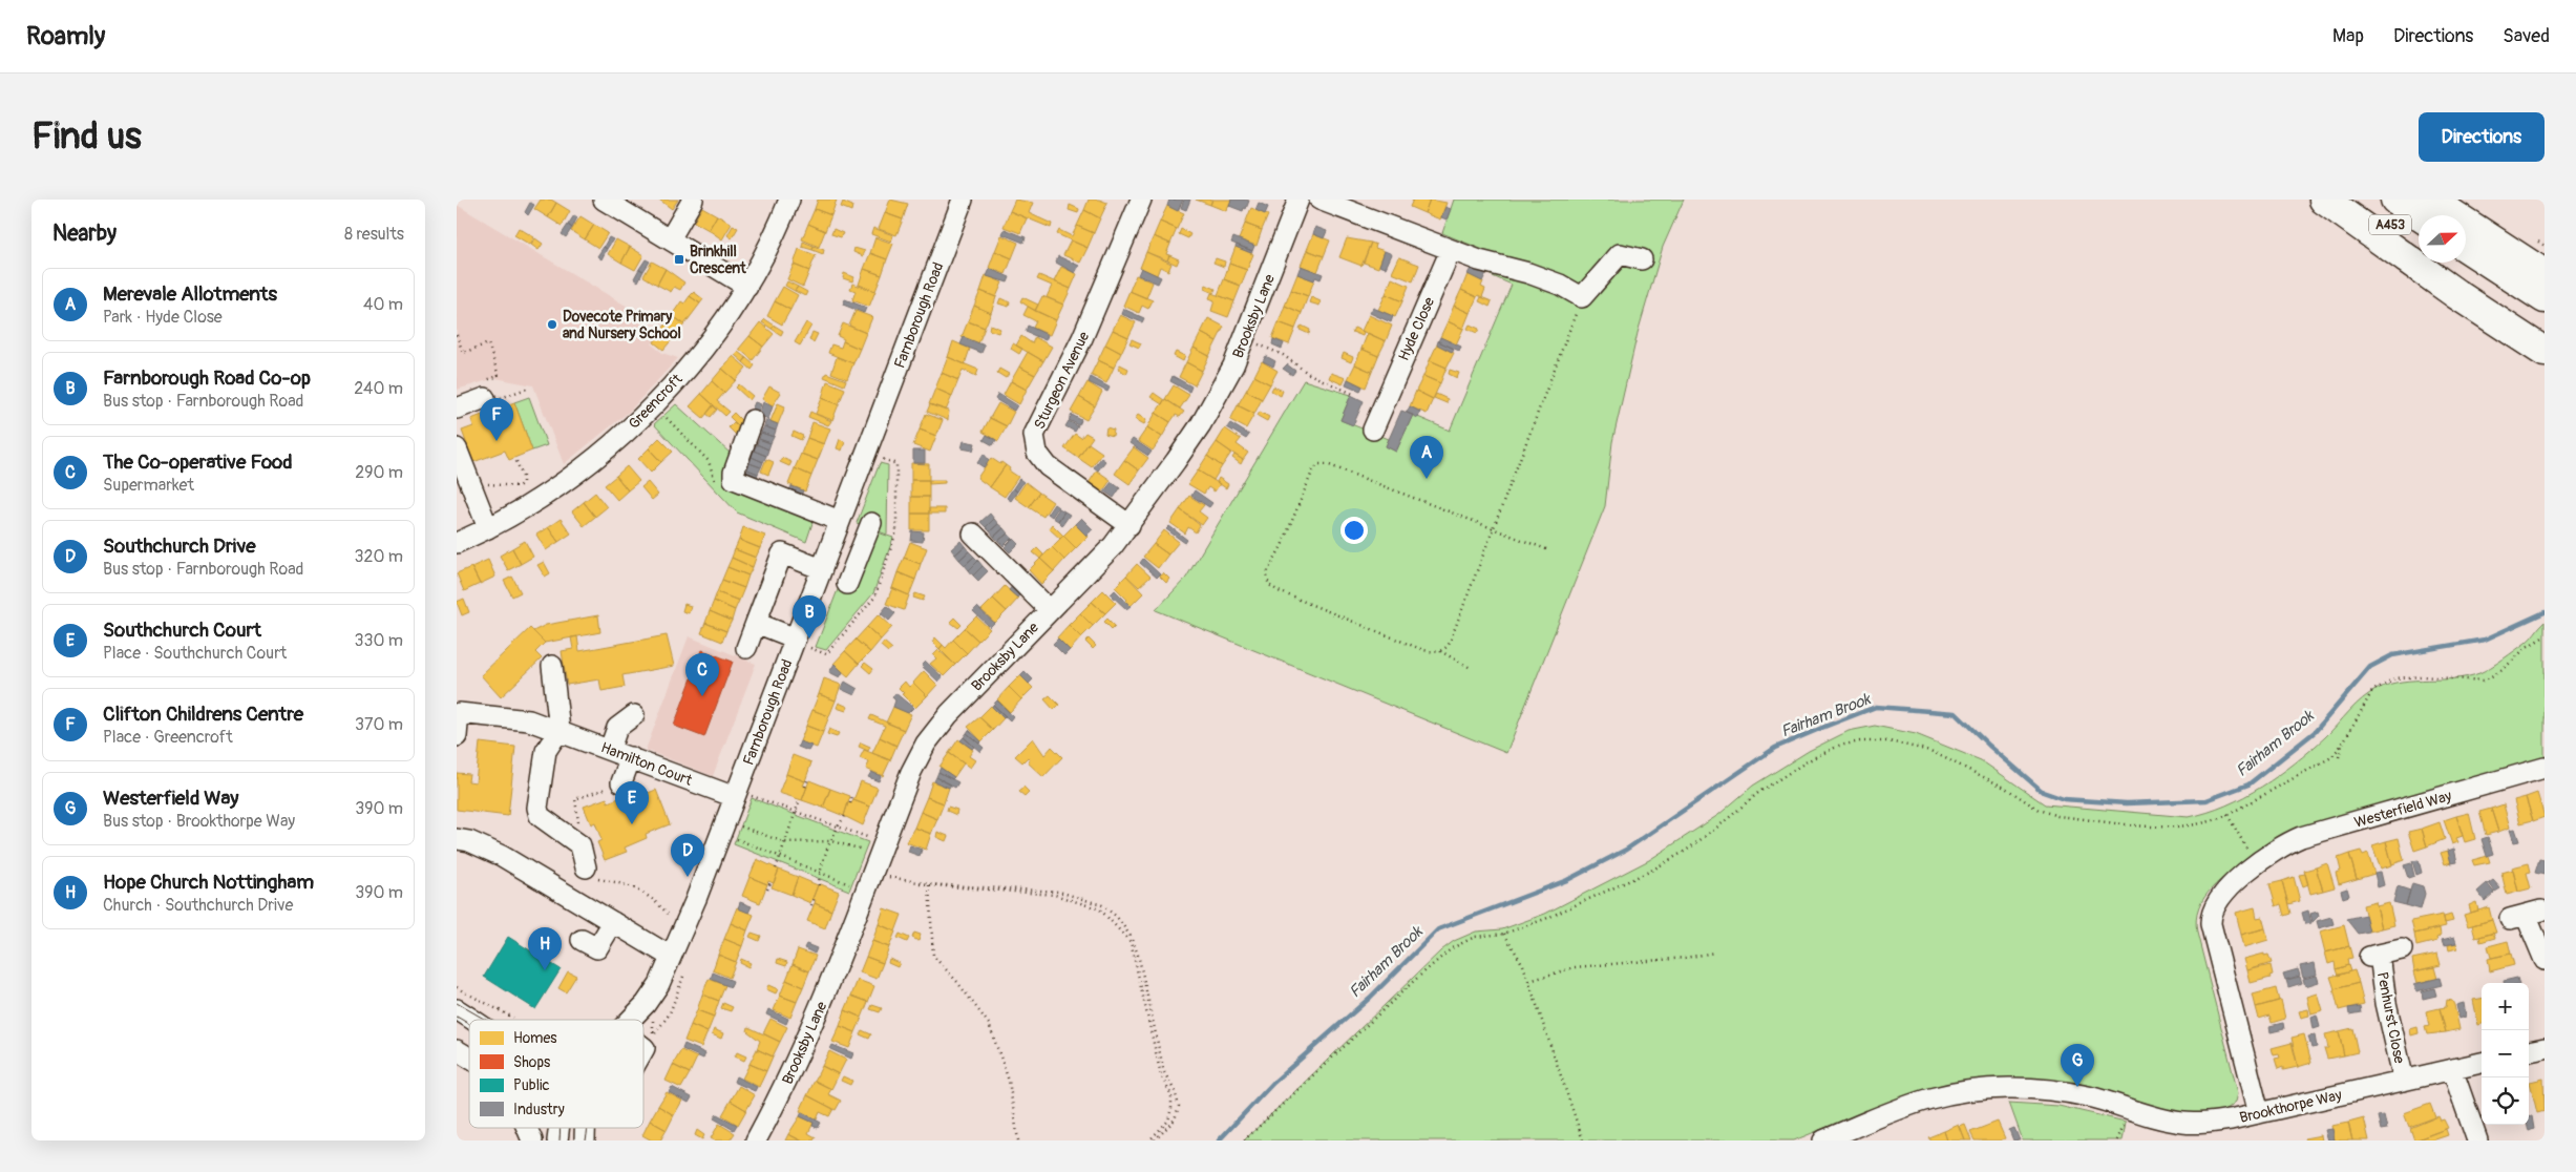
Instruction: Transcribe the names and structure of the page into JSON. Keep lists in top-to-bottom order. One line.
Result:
{"streets":{"highway":["A453"],"street":["Farnborough Road","Brooksby Lane","Hyde Close","Sturgeon Avenue","Greencroft","Hamilton Court","Westerfield Way","Penhurst Close","Brookthorpe Way"]},"crossings":[["Farnborough Road","Hamilton Court"],["Brooksby Lane","Sturgeon Avenue"],["Westerfield Way","Brookthorpe Way"],["Penhurst Close","Brookthorpe Way"]],"water":["Fairham Brook"],"places":{"transit":["Brinkhill Crescent"],"other":["Dovecote Primary and Nursery School"]},"legend":["Homes","Shops","Public","Industry"],"north":"right","page":{"header":"Roamly","nav":["Map","Directions","Saved"],"buttons":"Directions","title":"Find us","heading":["Nearby","8 results"],"list":[{"mark":"A","name":"Merevale Allotments","note":"Park · Hyde Close","value":"40 m"},{"mark":"B","name":"Farnborough Road Co-op","note":"Bus stop · Farnborough Road","value":"240 m"},{"mark":"C","name":"The Co-operative Food","note":"Supermarket","value":"290 m"},{"mark":"D","name":"Southchurch Drive","note":"Bus stop · Farnborough Road","value":"320 m"},{"mark":"E","name":"Southchurch Court","note":"Place · Southchurch Court","value":"330 m"},{"mark":"F","name":"Clifton Childrens Centre","note":"Place · Greencroft","value":"370 m"},{"mark":"G","name":"Westerfield Way","note":"Bus stop · Brookthorpe Way","value":"390 m"},{"mark":"H","name":"Hope Church Nottingham","note":"Church · Southchurch Drive","value":"390 m"}],"pins":["F","A","B","C","E","D","H","G"],"map_buttons":["+","−"]}}
